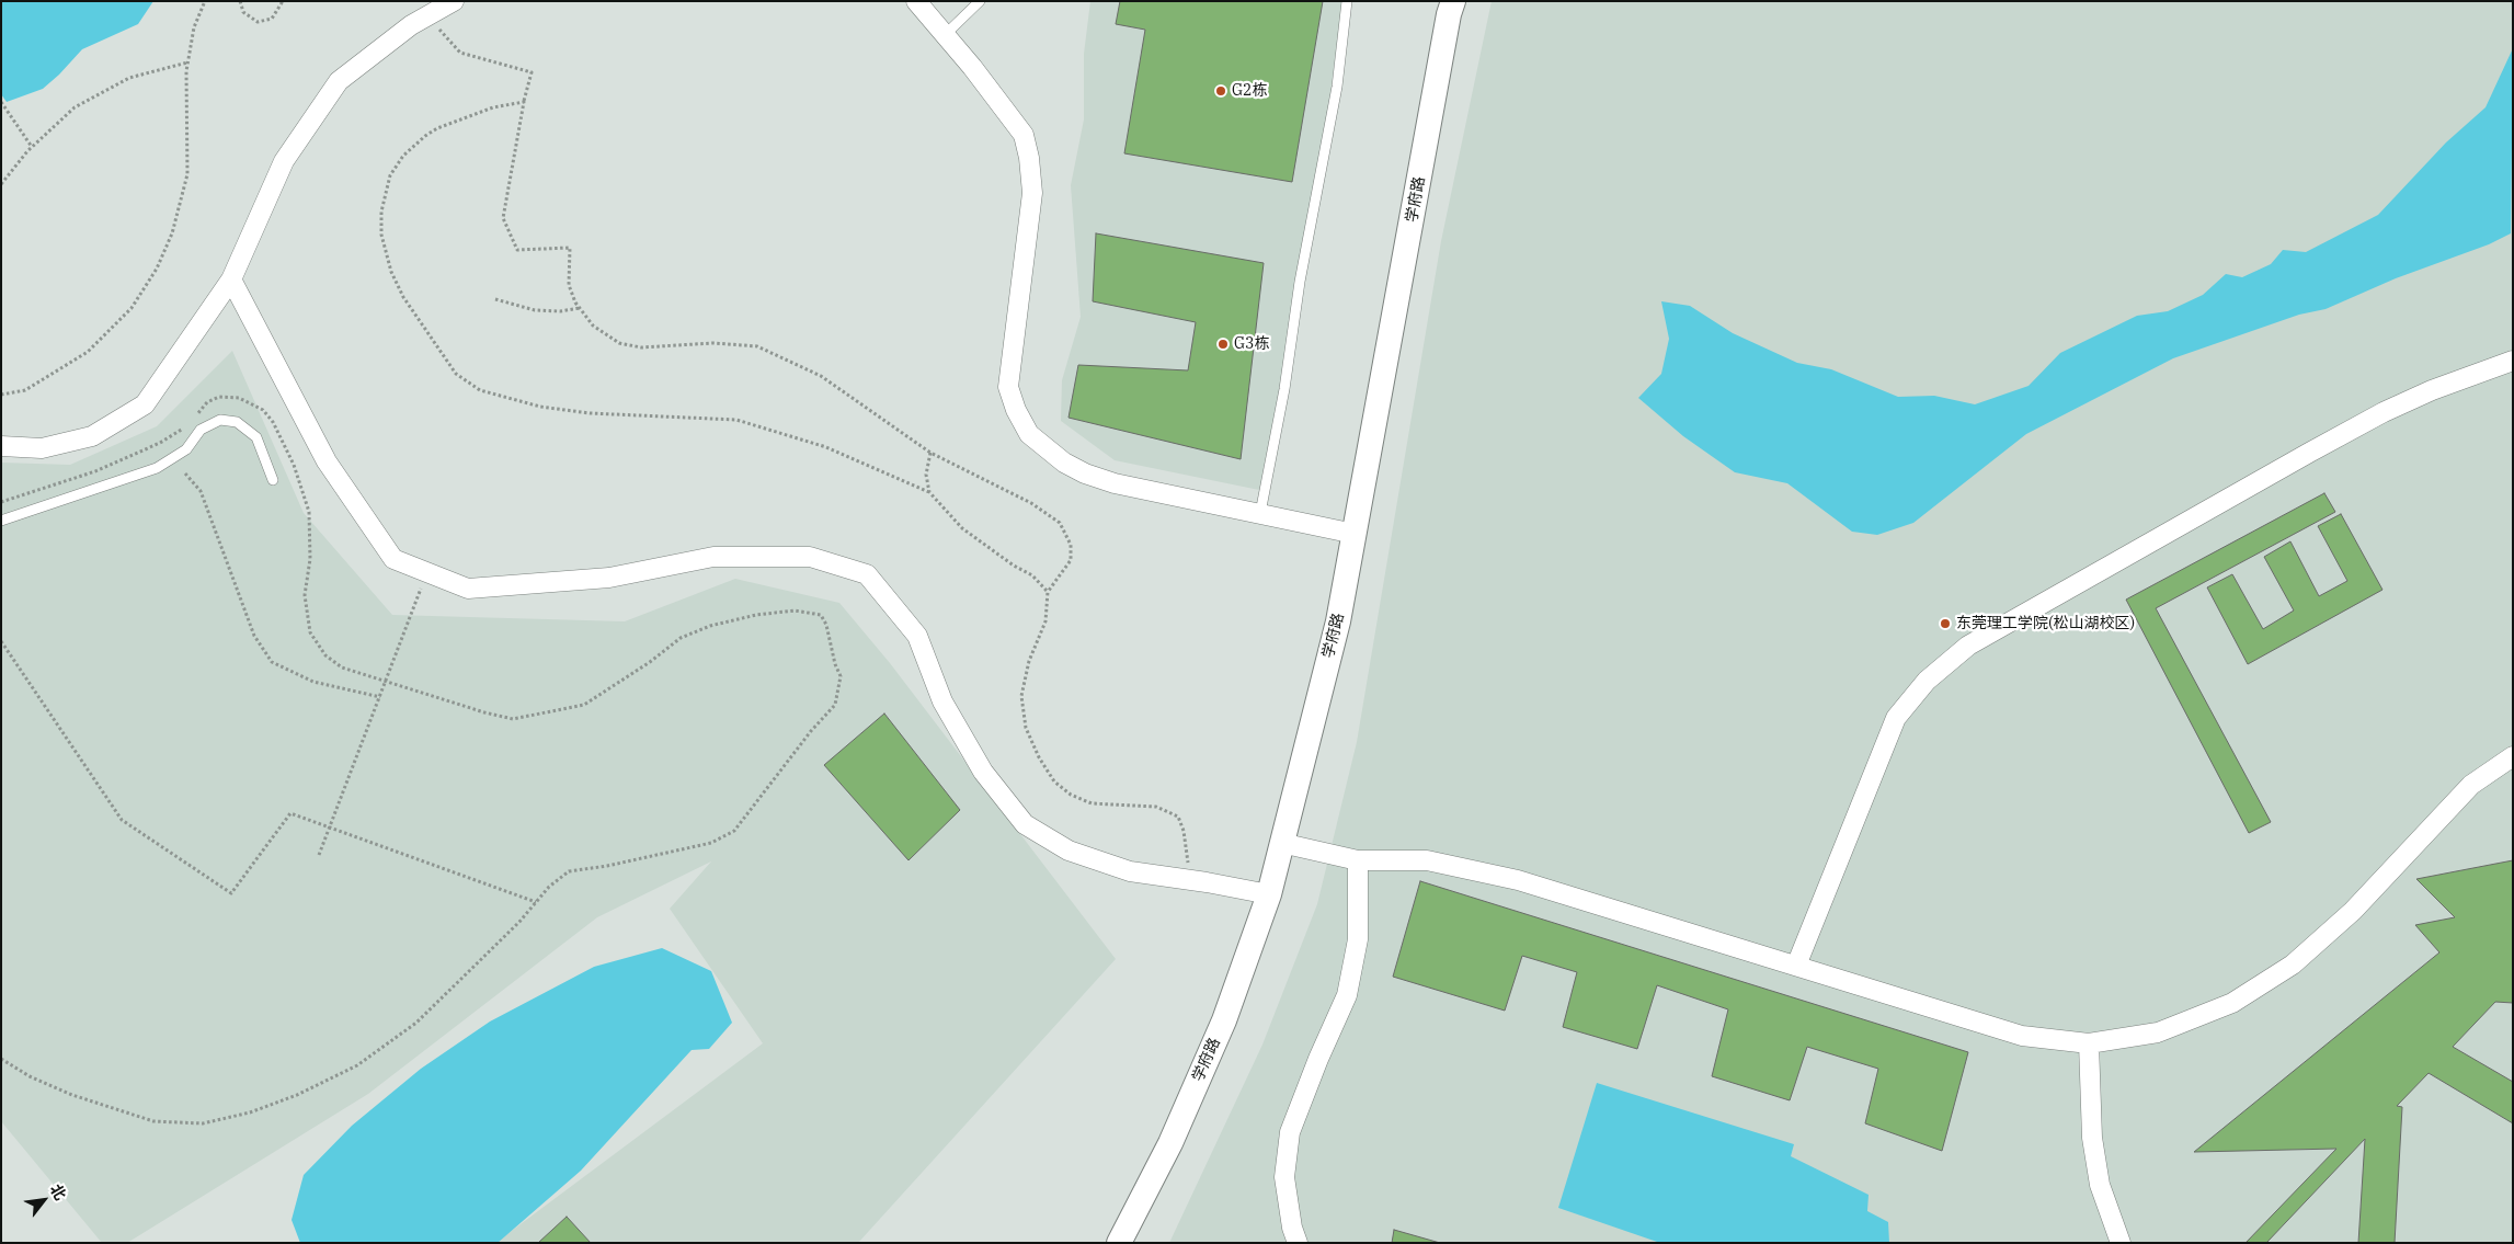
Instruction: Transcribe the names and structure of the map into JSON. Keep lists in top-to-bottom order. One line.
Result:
{"streets":{"street":["学府路"]},"places":["G2栋","G3栋","东莞理工学院(松山湖校区)"],"north":"top right"}
